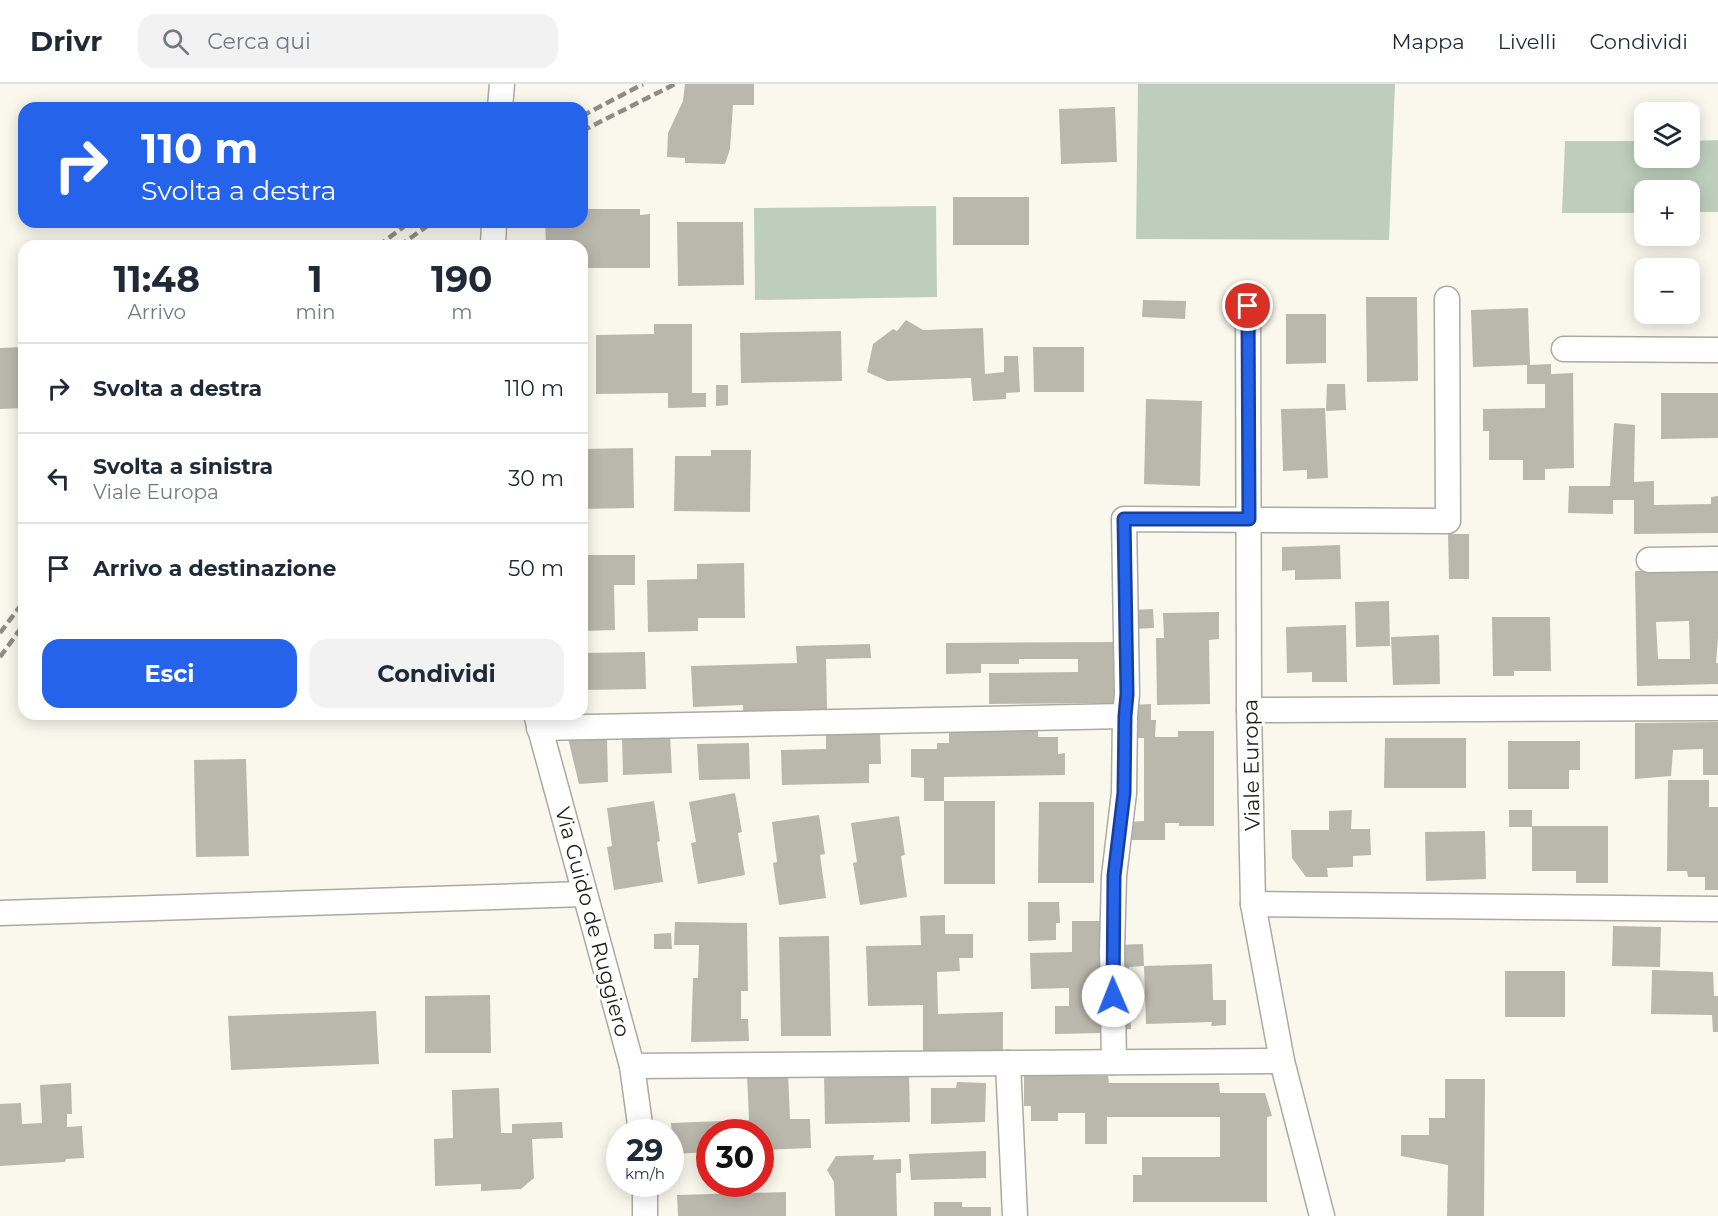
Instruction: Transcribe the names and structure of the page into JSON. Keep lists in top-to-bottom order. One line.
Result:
{"streets":{"street":["Viale Europa","Via Guido de Ruggiero"]},"page":{"header":"Drivr","search":"Cerca qui","nav":["Mappa","Livelli","Condividi"],"map_buttons":["+","−"],"turn":["110 m","Svolta a destra"],"eta":["11:48","Arrivo","1","min","190","m"],"list":[{"name":"Svolta a destra","value":"110 m"},{"name":"Svolta a sinistra","note":"Viale Europa","value":"30 m"},{"name":"Arrivo a destinazione","value":"50 m"}],"buttons":["Esci","Condividi"],"speed":"29 km/h","limit":"30"}}
